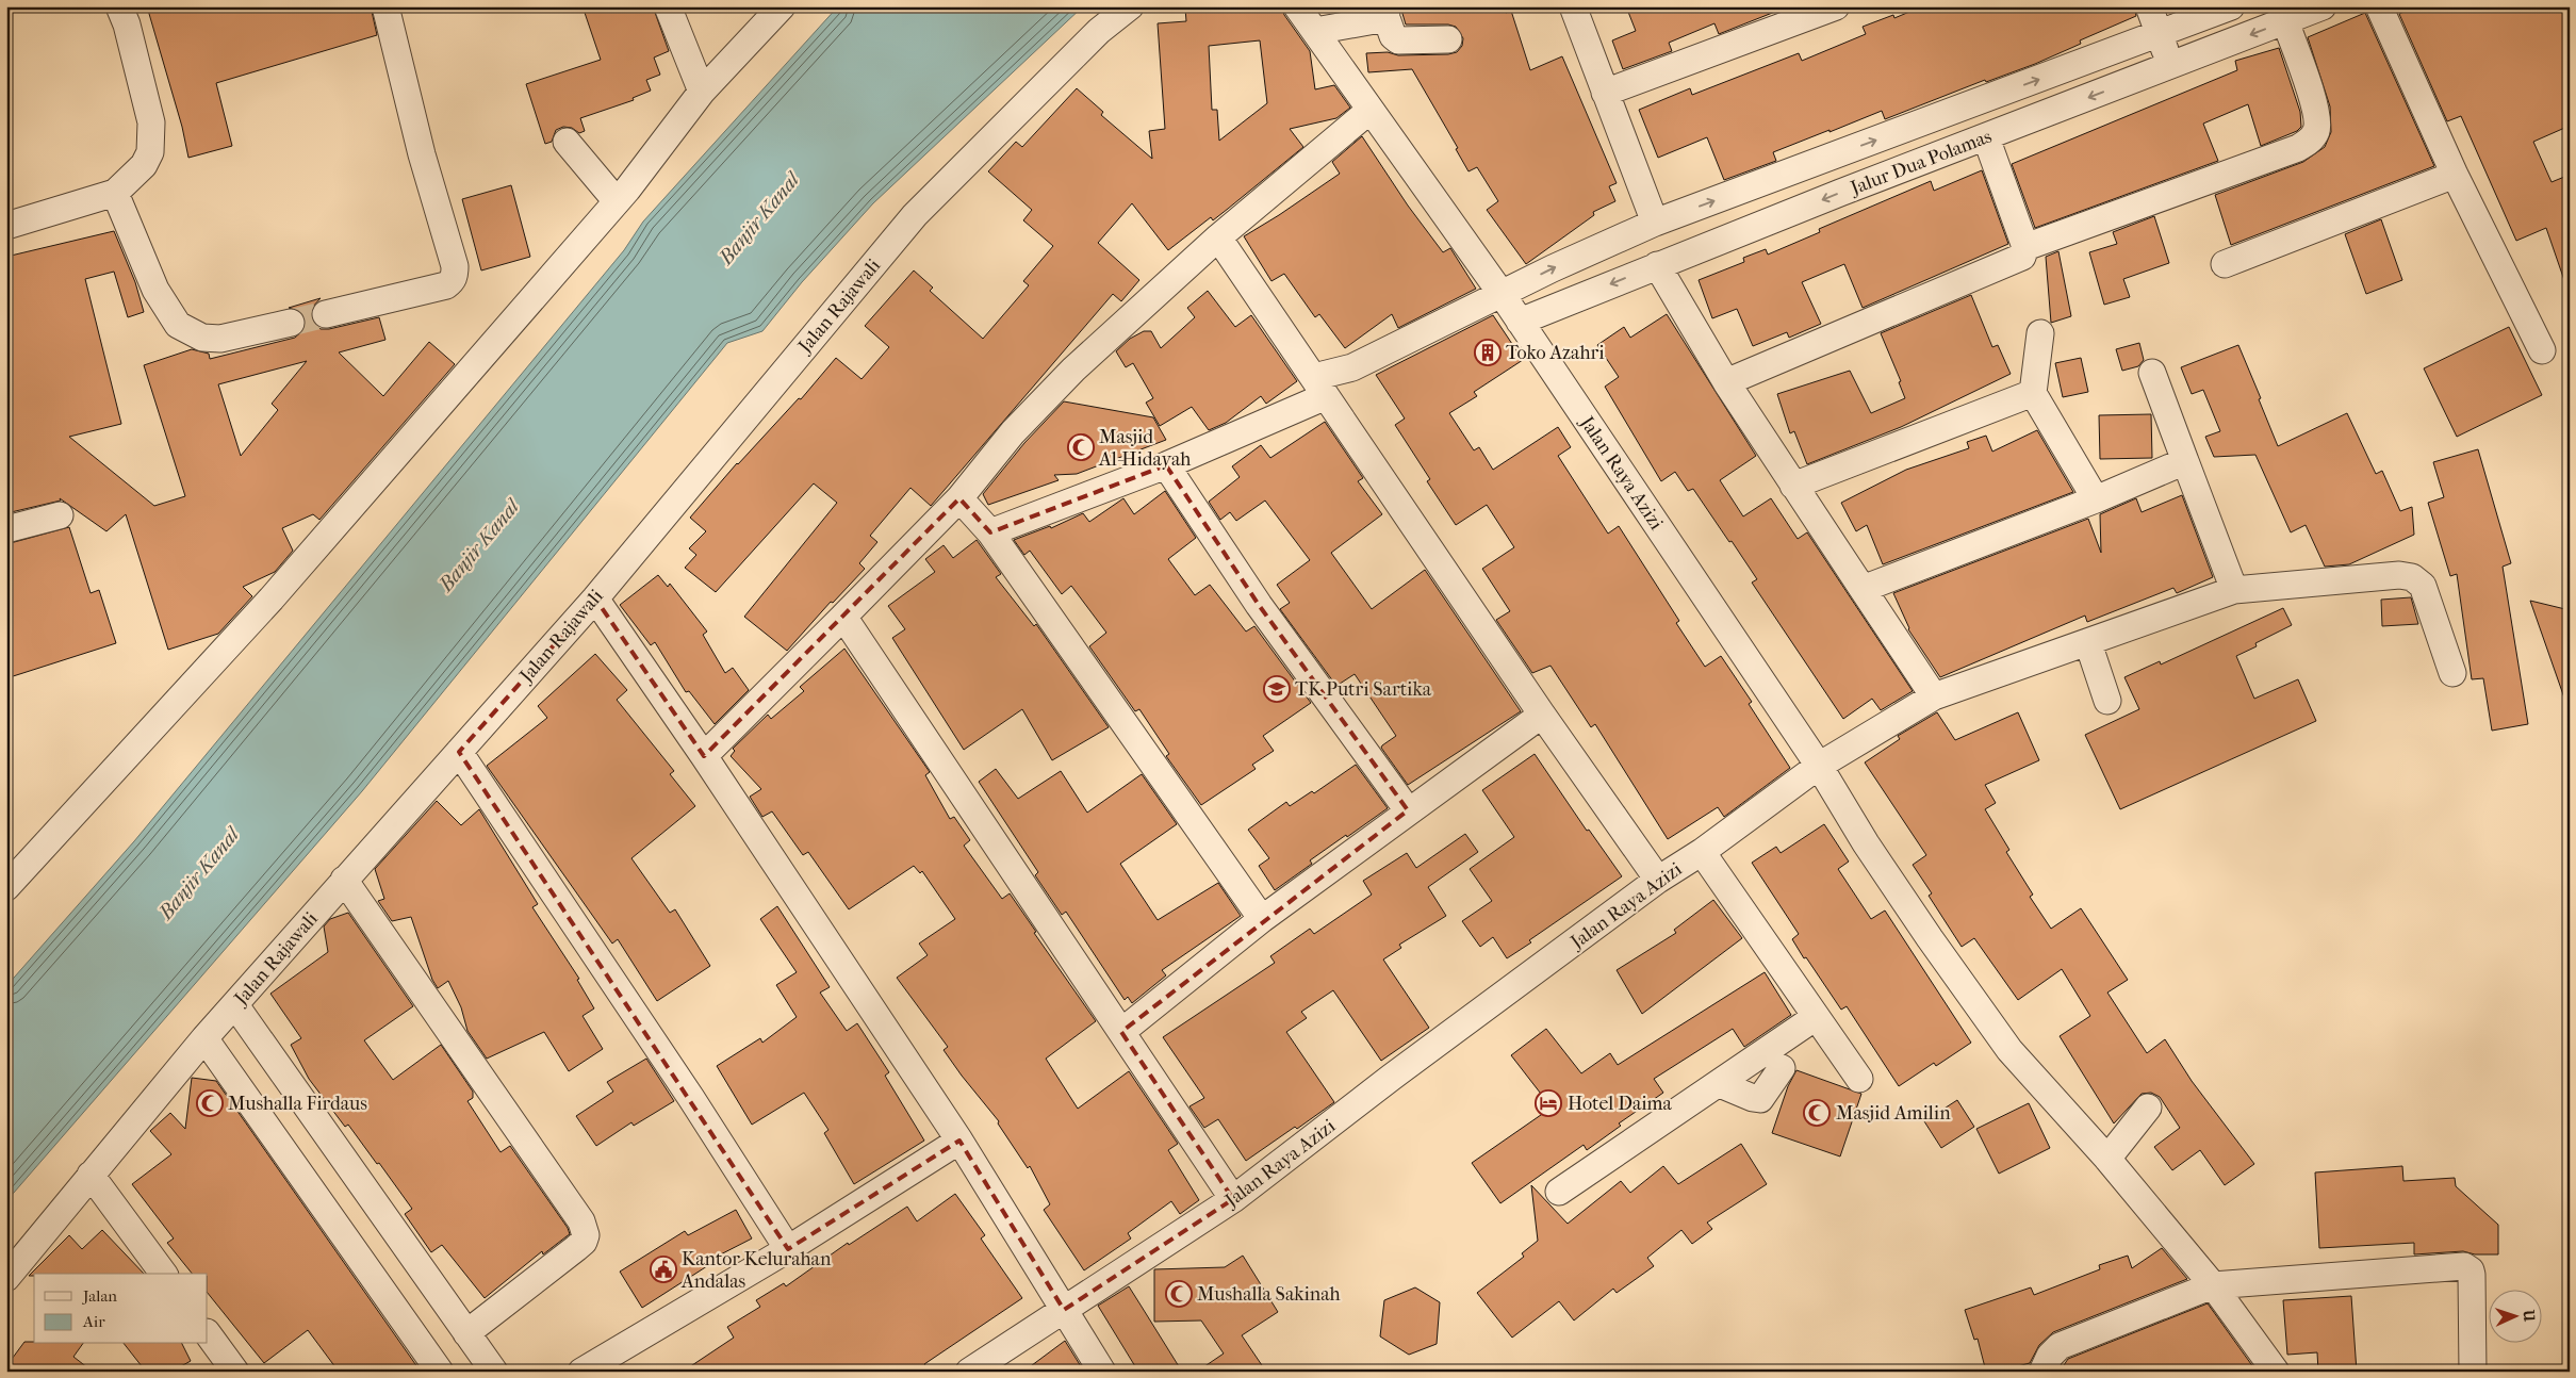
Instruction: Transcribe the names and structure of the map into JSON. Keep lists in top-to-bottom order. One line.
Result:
{"streets":{"street":["Jalur Dua Polamas","Jalan Rajawali","Jalan Raya Azizi"]},"crossings":[["Jalur Dua Polamas","Jalan Raya Azizi"]],"water":["Banjir Kanal"],"places":{"building":["Toko Azahri"],"mosque":["Masjid Al-Hidayah","Mushalla Firdaus","Masjid Amilin","Mushalla Sakinah"],"school or university":["TK Putri Sartika"],"hotel":["Hotel Daima"],"public building":["Kantor Kelurahan Andalas"]},"legend":["Jalan","Air"],"north":"right"}
